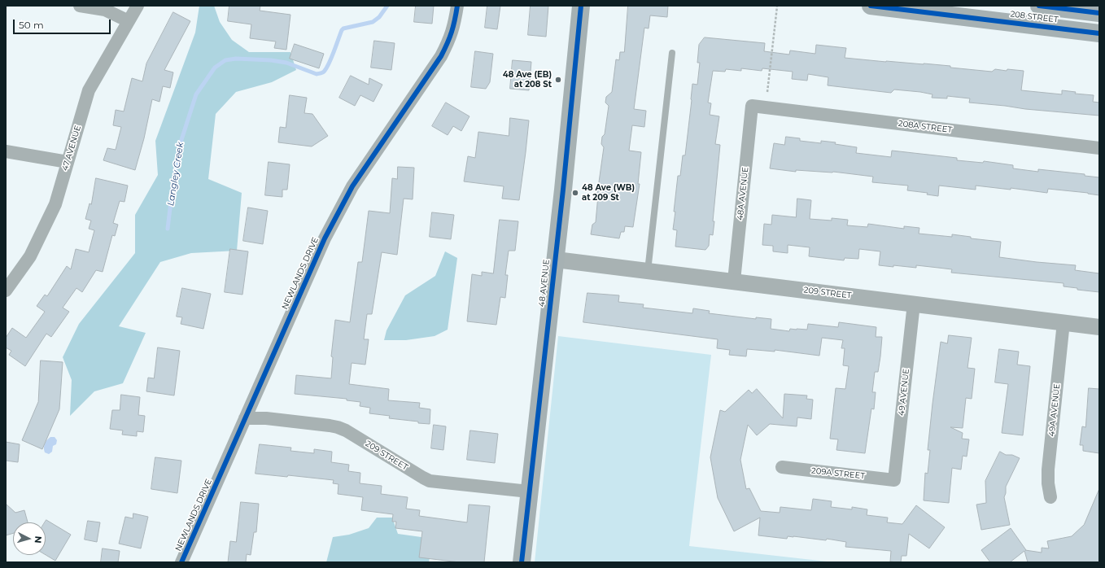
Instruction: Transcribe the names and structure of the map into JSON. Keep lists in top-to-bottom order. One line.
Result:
{"streets":{"main road":["208 STREET","48 AVENUE"],"street":["208A STREET","47 AVENUE","48A AVENUE","NEWLANDS DRIVE","209 STREET","49 AVENUE","49A AVENUE","209A STREET"]},"crossings":[["208A STREET","48A AVENUE"],["48A AVENUE","209 STREET"],["NEWLANDS DRIVE","209 STREET"],["48 AVENUE","209 STREET"],["209 STREET","49 AVENUE"],["209 STREET","49A AVENUE"],["49 AVENUE","209A STREET"]],"water":["Langley Creek"],"places":["48 Ave (EB) at 208 St","48 Ave (WB) at 209 St"],"scale_bar":"50 m","north":"right"}
